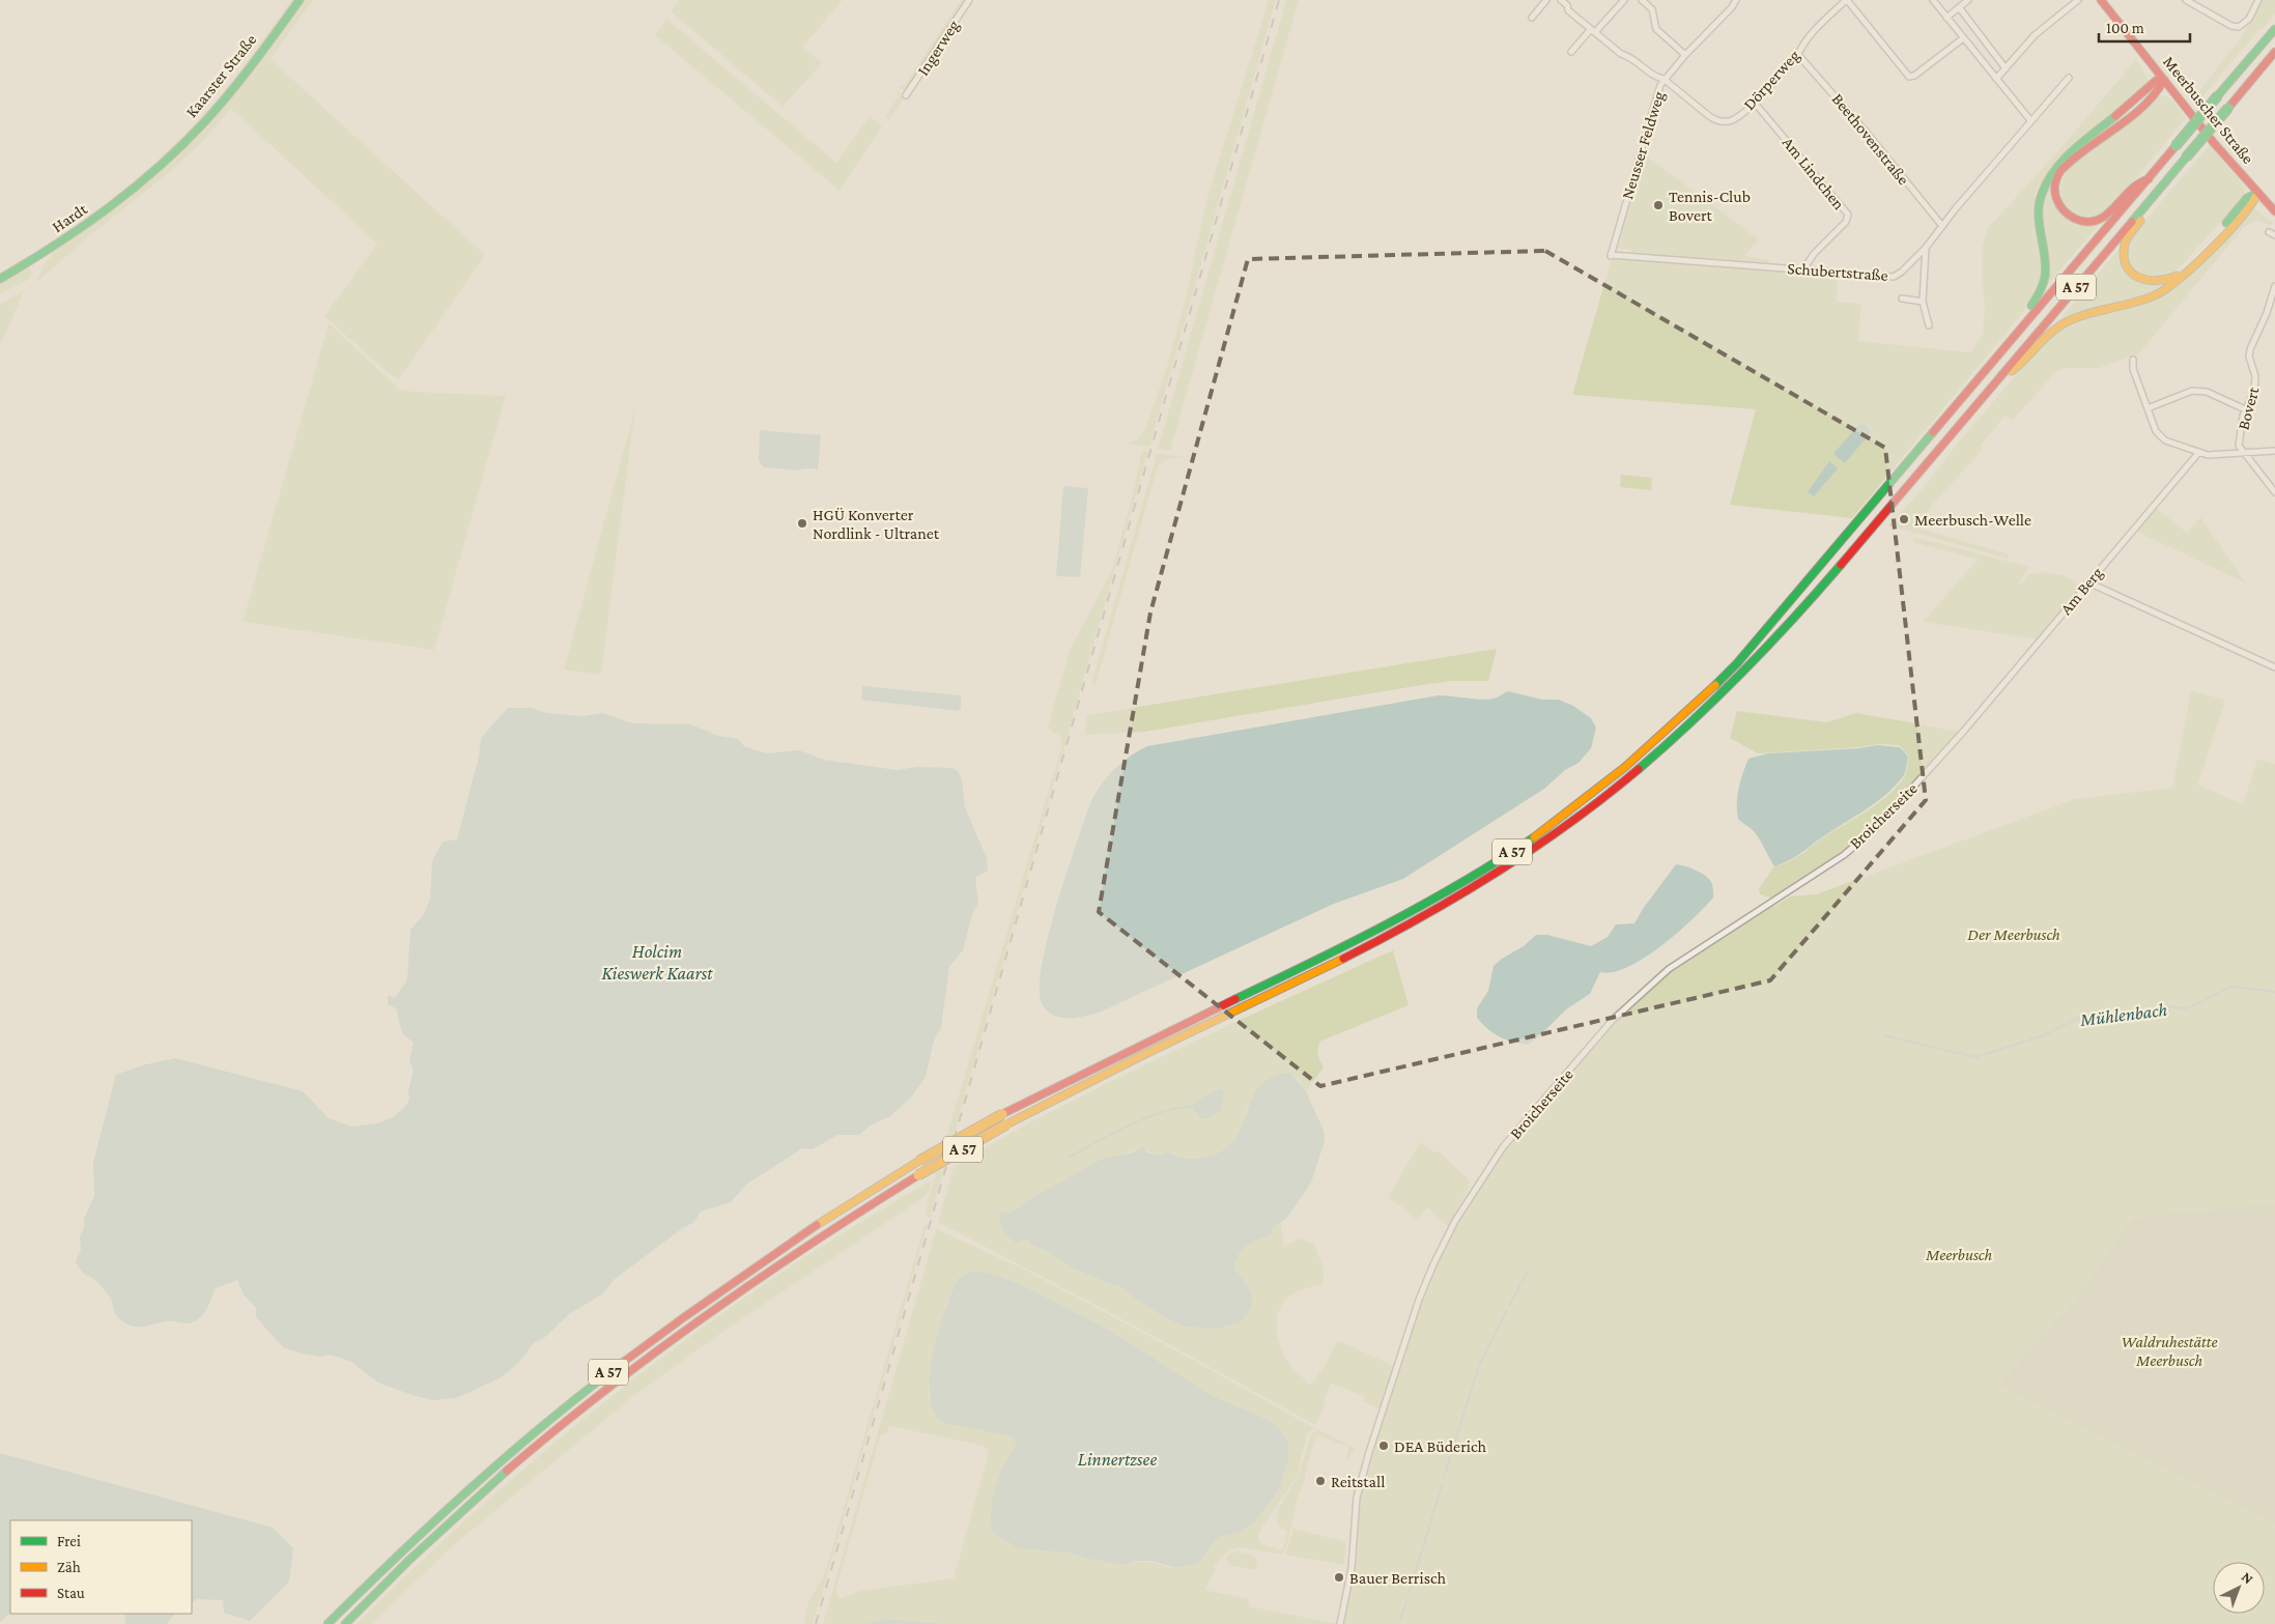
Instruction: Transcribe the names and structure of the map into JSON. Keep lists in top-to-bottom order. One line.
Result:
{"streets":{"main road":["Kaarster Straße","Meerbuscher Straße","Hardt","A 57"],"street":["Ingerweg","Dörperweg","Beethovenstraße","Neusser Feldweg","Am Lindchen","Schubertstraße","Bovert","Am Berg","Broicherseite"]},"crossings":[["Kaarster Straße","Hardt"],["Dörperweg","Beethovenstraße"],["Dörperweg","Neusser Feldweg"],["Dörperweg","Am Lindchen"],["Beethovenstraße","Schubertstraße"],["Neusser Feldweg","Schubertstraße"],["Am Lindchen","Schubertstraße"],["Am Berg","Broicherseite"]],"water":["Holcim Kieswerk Kaarst","Mühlenbach","Linnertzsee"],"parks":["Der Meerbusch","Meerbusch","Waldruhestätte Meerbusch"],"places":["Tennis-Club Bovert","Meerbusch-Welle","HGÜ Konverter Nordlink - Ultranet","DEA Büderich","Reitstall","Bauer Berrisch"],"legend":["Frei","Zäh","Stau"],"scale_bar":"100 m","north":"top right"}
